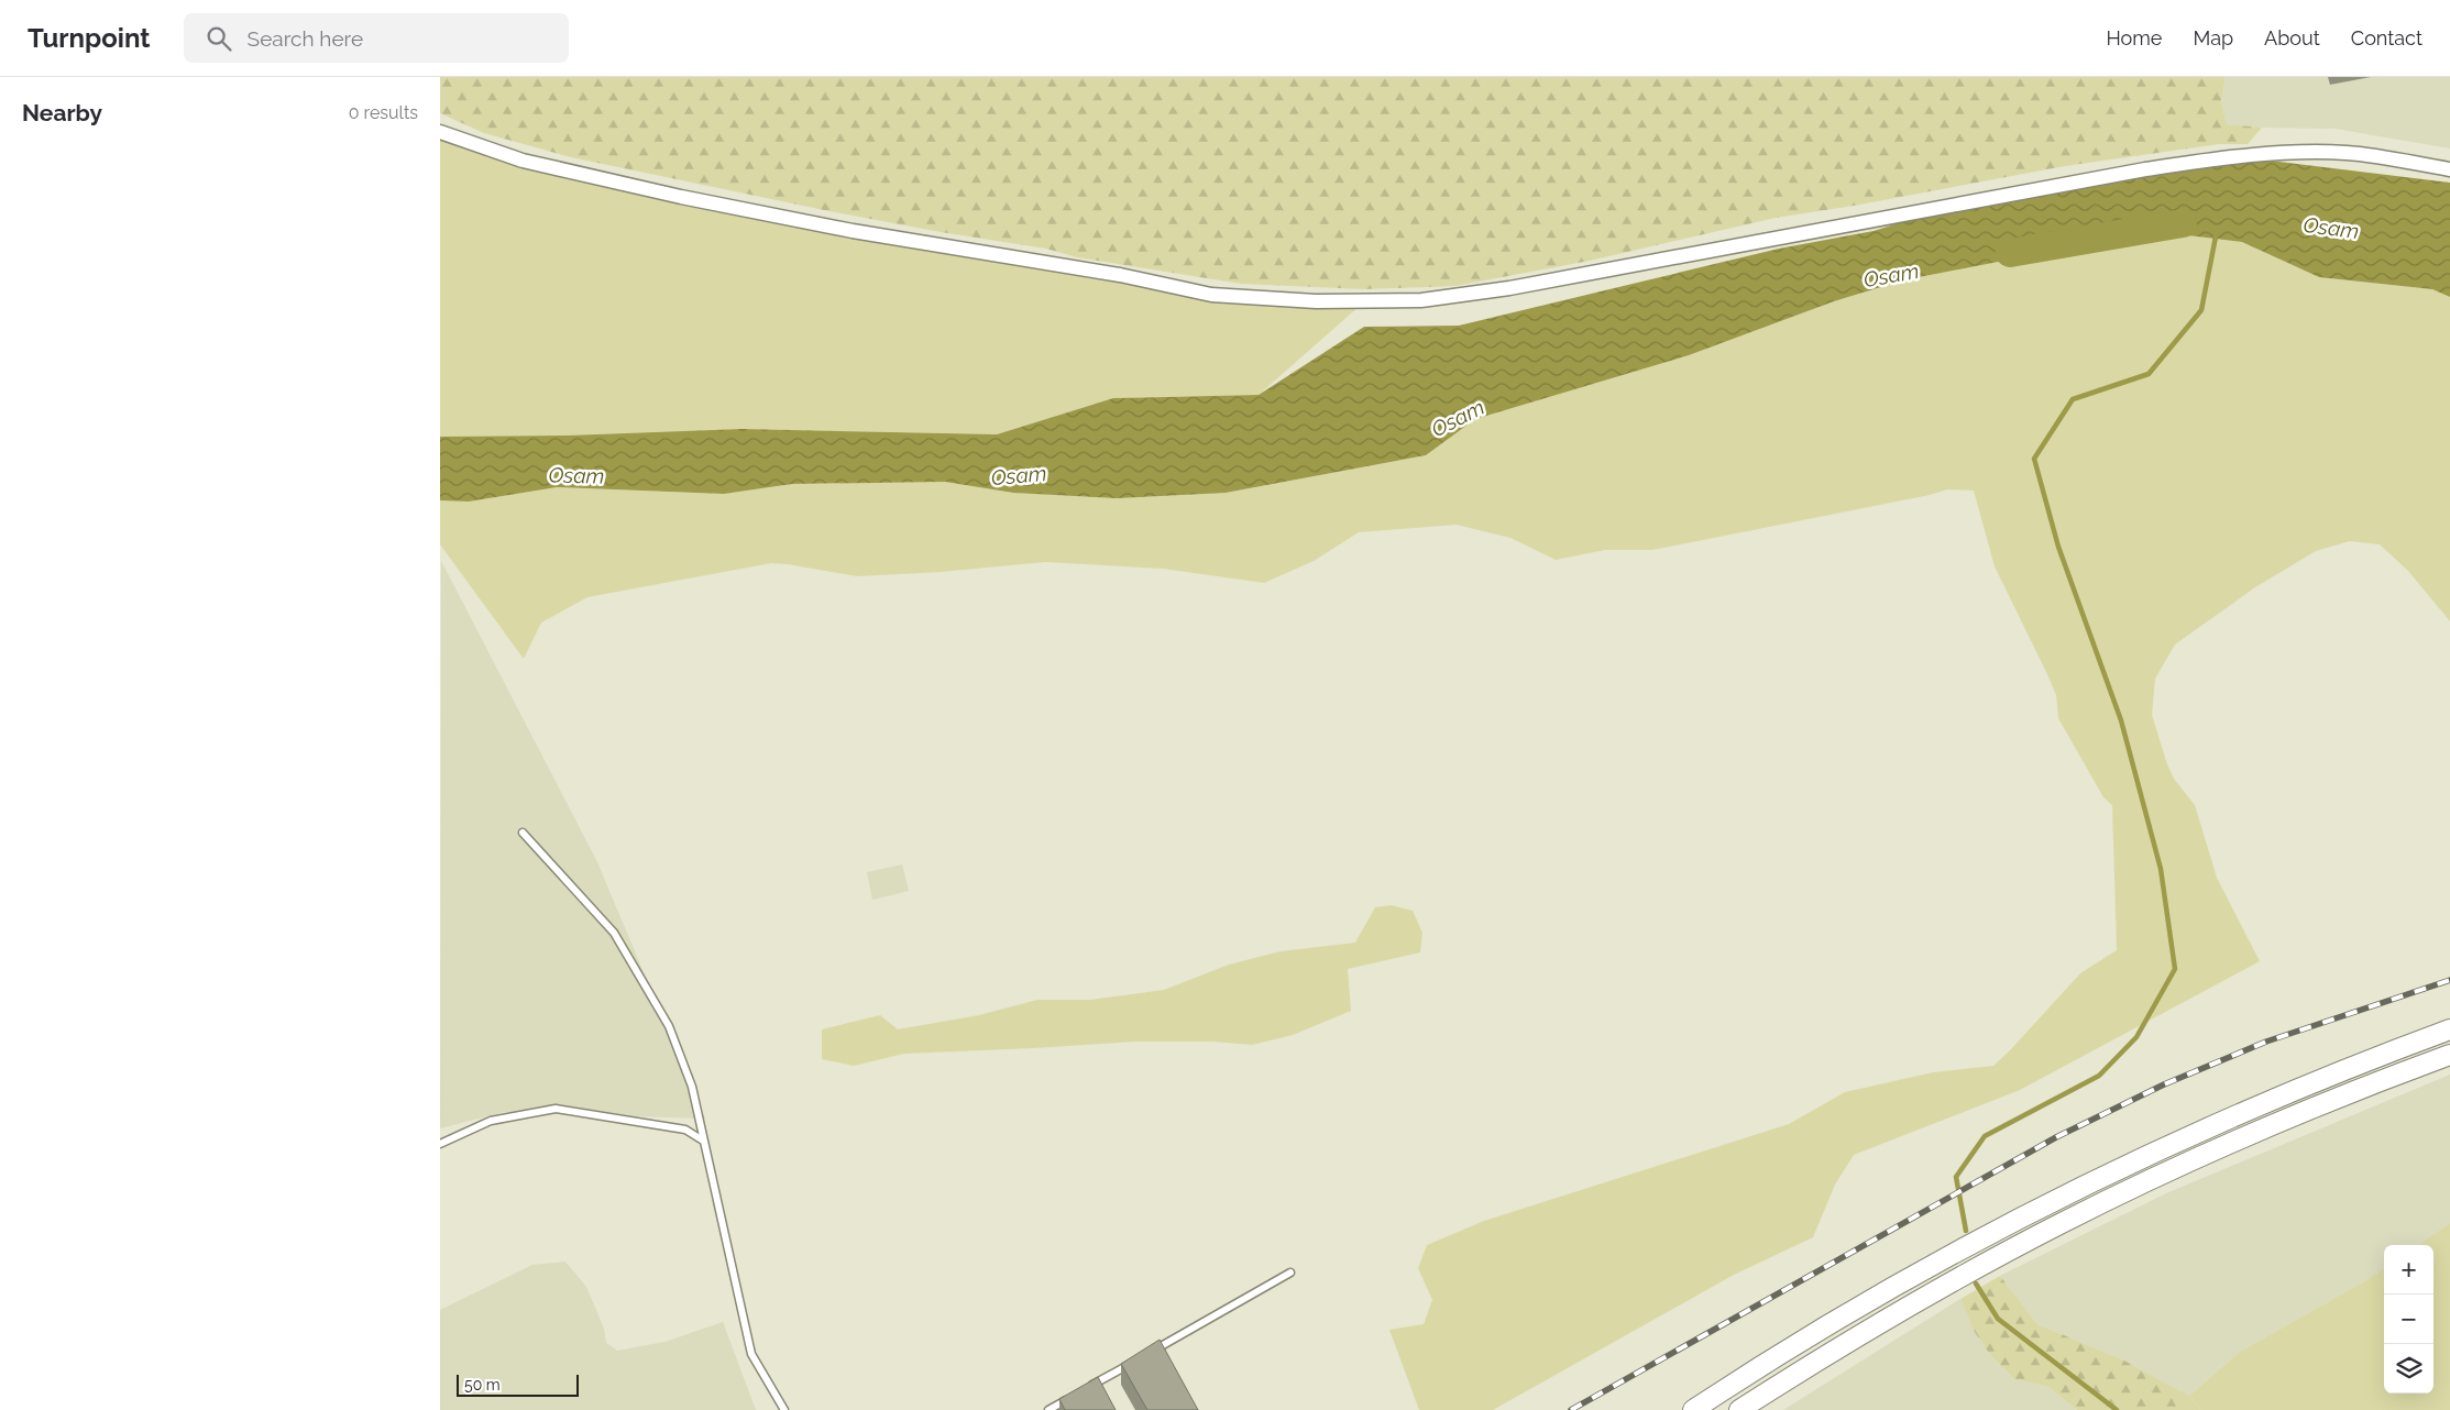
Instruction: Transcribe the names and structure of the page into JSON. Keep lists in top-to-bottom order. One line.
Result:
{"water":["Osam"],"scale_bar":"50 m","page":{"header":"Turnpoint","search":"Search here","nav":["Home","Map","About","Contact"],"heading":["Nearby","0 results"],"map_buttons":["+","−"],"scale":"50 m"}}
